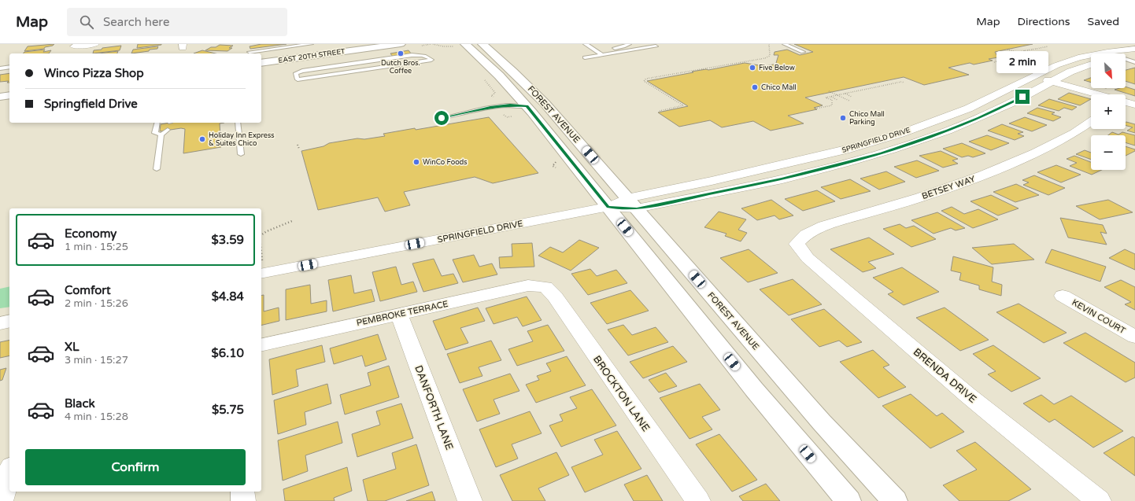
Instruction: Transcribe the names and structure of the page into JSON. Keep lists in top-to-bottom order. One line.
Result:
{"streets":{"street":["EAST 20TH STREET","FOREST AVENUE","SPRINGFIELD DRIVE","BETSEY WAY","PEMBROKE TERRACE","KEVIN COURT","BRENDA DRIVE","BROCKTON LANE","DANFORTH LANE"]},"crossings":[["FOREST AVENUE","SPRINGFIELD DRIVE"],["BETSEY WAY","BRENDA DRIVE"],["PEMBROKE TERRACE","BROCKTON LANE"],["PEMBROKE TERRACE","DANFORTH LANE"]],"places":["Dutch Bros. Coffee","Five Below","Chico Mall","Chico Mall Parking","Holiday Inn Express & Suites Chico","WinCo Foods"],"north":"bottom right","page":{"header":"Map","search":"Search here","nav":["Map","Directions","Saved"],"bubble":"2 min","map_buttons":["+","−"],"banner":["Winco Pizza Shop","Springfield Drive"],"list":[{"name":"Economy","note":"1 min · 15:25","value":"$3.59"},{"name":"Comfort","note":"2 min · 15:26","value":"$4.84"},{"name":"XL","note":"3 min · 15:27","value":"$6.10"},{"name":"Black","note":"4 min · 15:28","value":"$5.75"}],"buttons":"Confirm"}}
